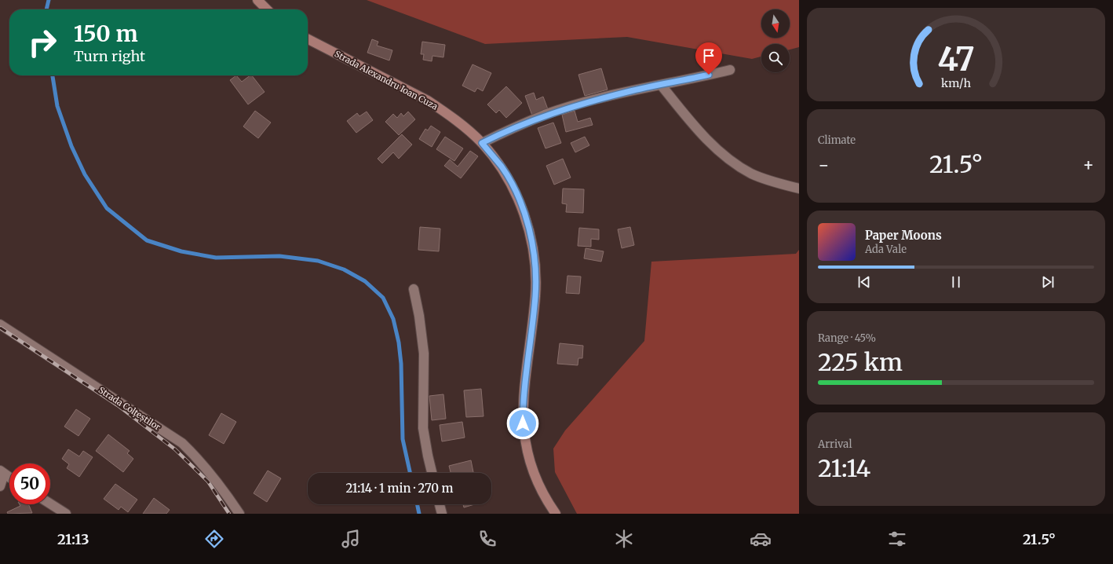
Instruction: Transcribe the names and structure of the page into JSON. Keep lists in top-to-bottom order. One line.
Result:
{"streets":{"main road":["Strada Alexandru Ioan Cuza"],"street":["Strada Colțeștilor"]},"north":"bottom","page":{"turn":["150 m","Turn right"],"tile":["Climate",["Range · 45%","225 km"],["Arrival","21:14"]],"heat":["−","21.5°","+"],"song":["Paper Moons","Ada Vale"],"limit":"50","trip":"21:14 · 1 min · 270 m","tabs":["21:13","21.5°"],"gauge":["47","km/h"]}}
